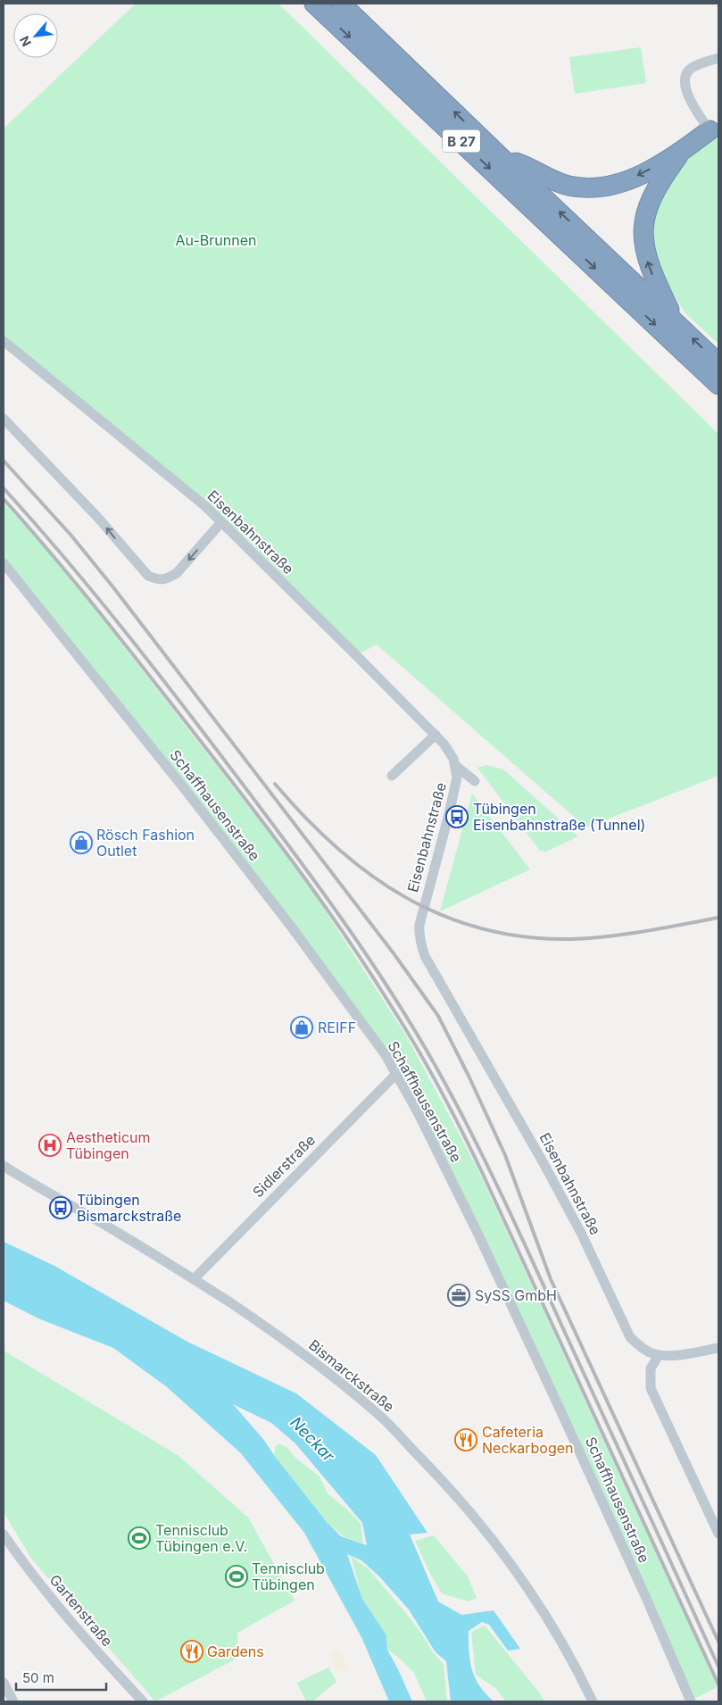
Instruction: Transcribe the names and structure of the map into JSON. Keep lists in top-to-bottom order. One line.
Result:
{"streets":{"highway":["B 27"],"street":["Eisenbahnstraße","Schaffhausenstraße","Sidlerstraße","Bismarckstraße","Gartenstraße"]},"crossings":[["Schaffhausenstraße","Sidlerstraße"],["Sidlerstraße","Bismarckstraße"]],"water":["Neckar"],"parks":["Au-Brunnen"],"places":{"bus stop":["Tübingen Eisenbahnstraße (Tunnel)","Tübingen Bismarckstraße"],"shop":["Rösch Fashion Outlet","REIFF"],"hospital":["Aestheticum Tübingen"],"office":["SySS GmbH"],"restaurant":["Cafeteria Neckarbogen","Gardens"],"sports":["Tennisclub Tübingen e.V.","Tennisclub Tübingen"]},"scale_bar":"50 m","north":"bottom left"}
